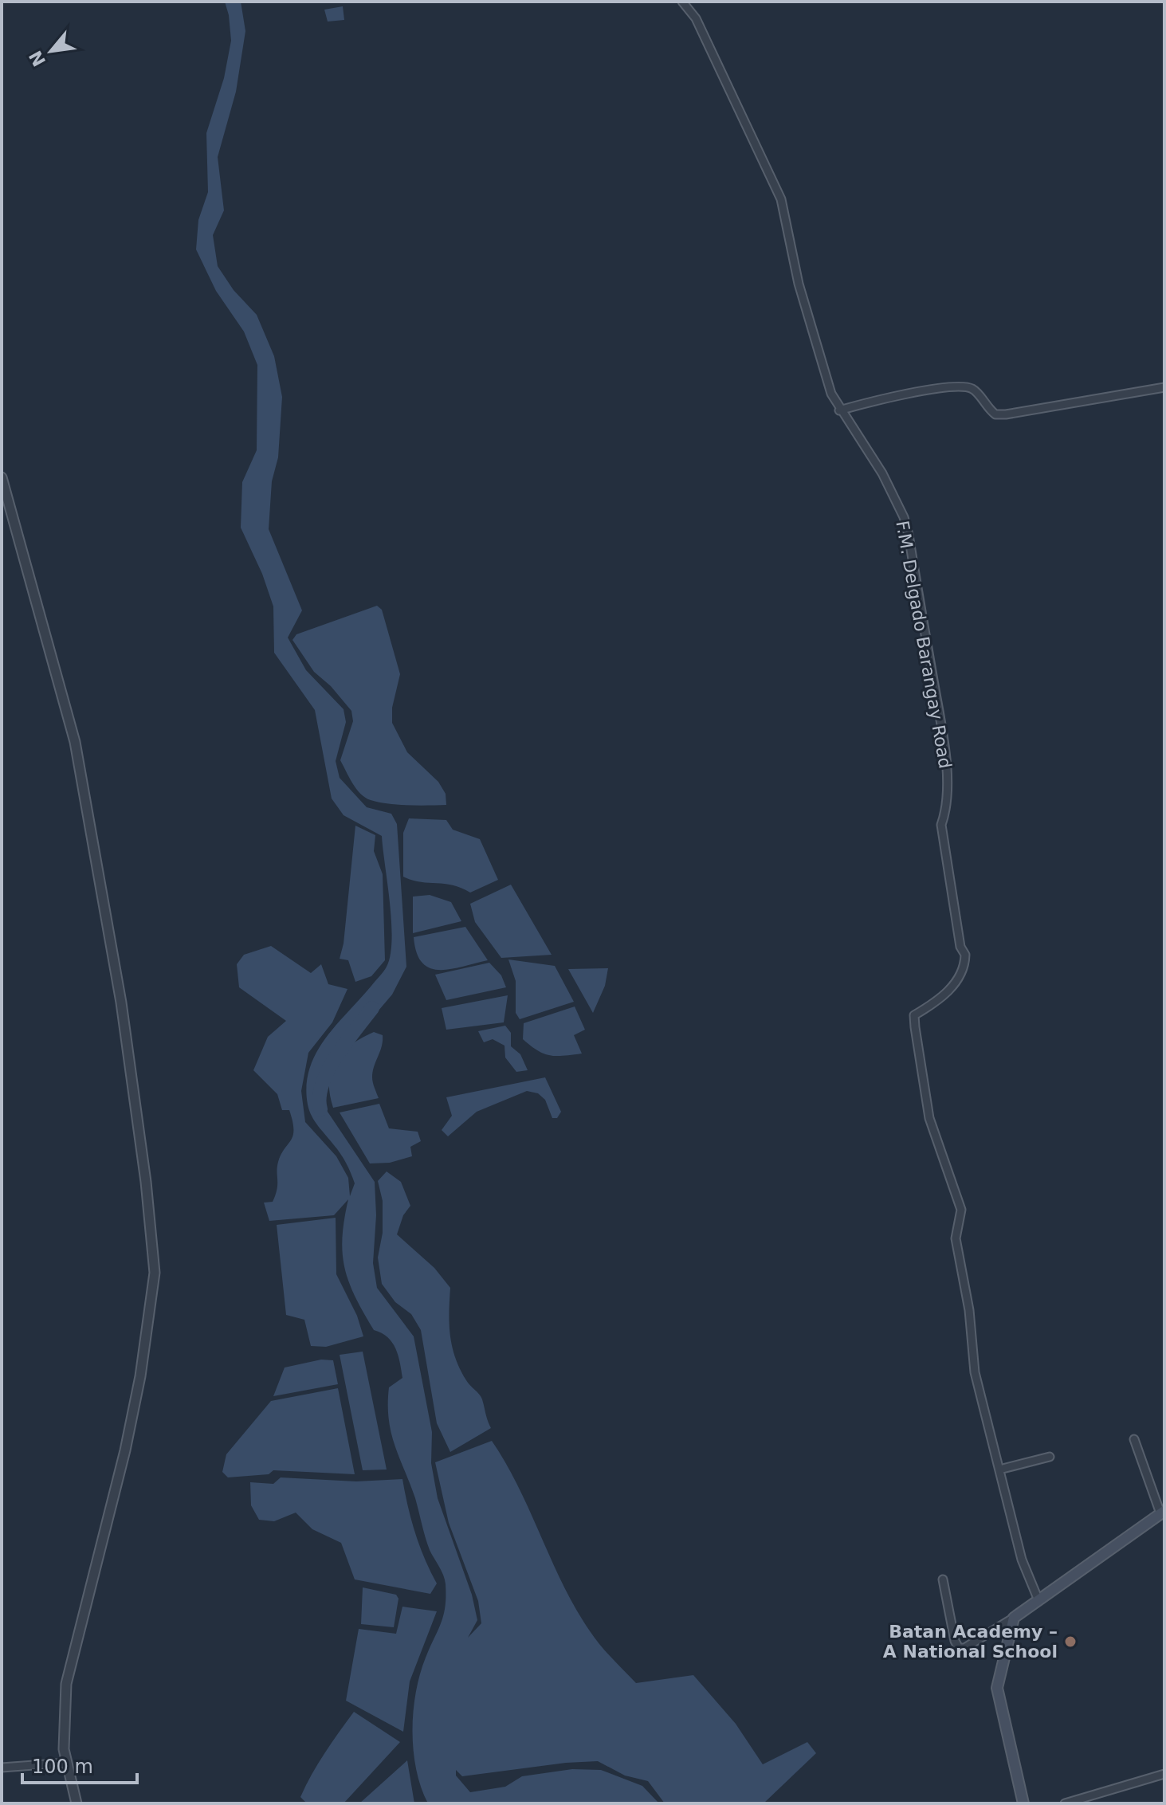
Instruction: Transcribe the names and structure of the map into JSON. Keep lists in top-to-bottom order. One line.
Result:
{"streets":{"street":["F.M. Delgado Barangay Road"]},"places":["Batan Academy – A National School"],"scale_bar":"100 m","north":"bottom left"}
